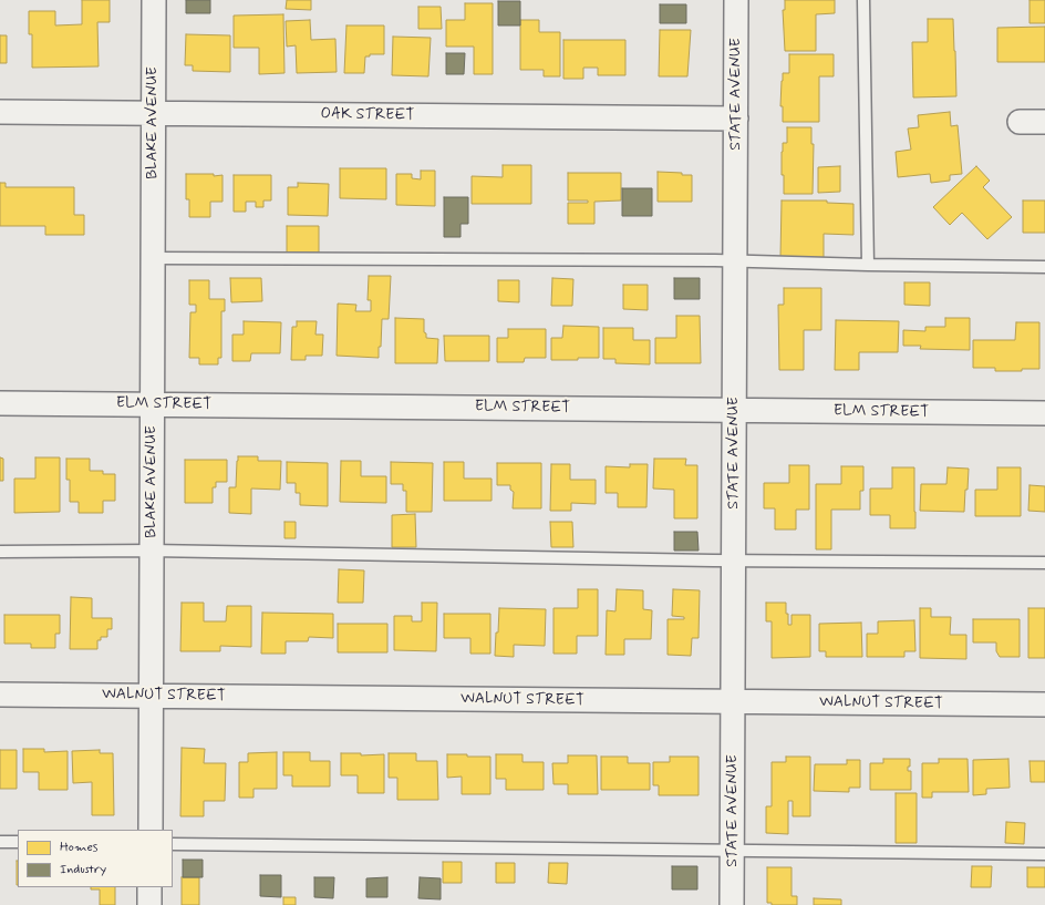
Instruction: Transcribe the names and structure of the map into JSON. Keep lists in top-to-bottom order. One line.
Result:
{"streets":{"street":["STATE AVENUE","OAK STREET","BLAKE AVENUE","ELM STREET","WALNUT STREET"]},"crossings":[["STATE AVENUE","OAK STREET"],["STATE AVENUE","ELM STREET"],["STATE AVENUE","WALNUT STREET"],["OAK STREET","BLAKE AVENUE"],["BLAKE AVENUE","ELM STREET"],["BLAKE AVENUE","WALNUT STREET"]],"legend":["Homes","Industry"]}
